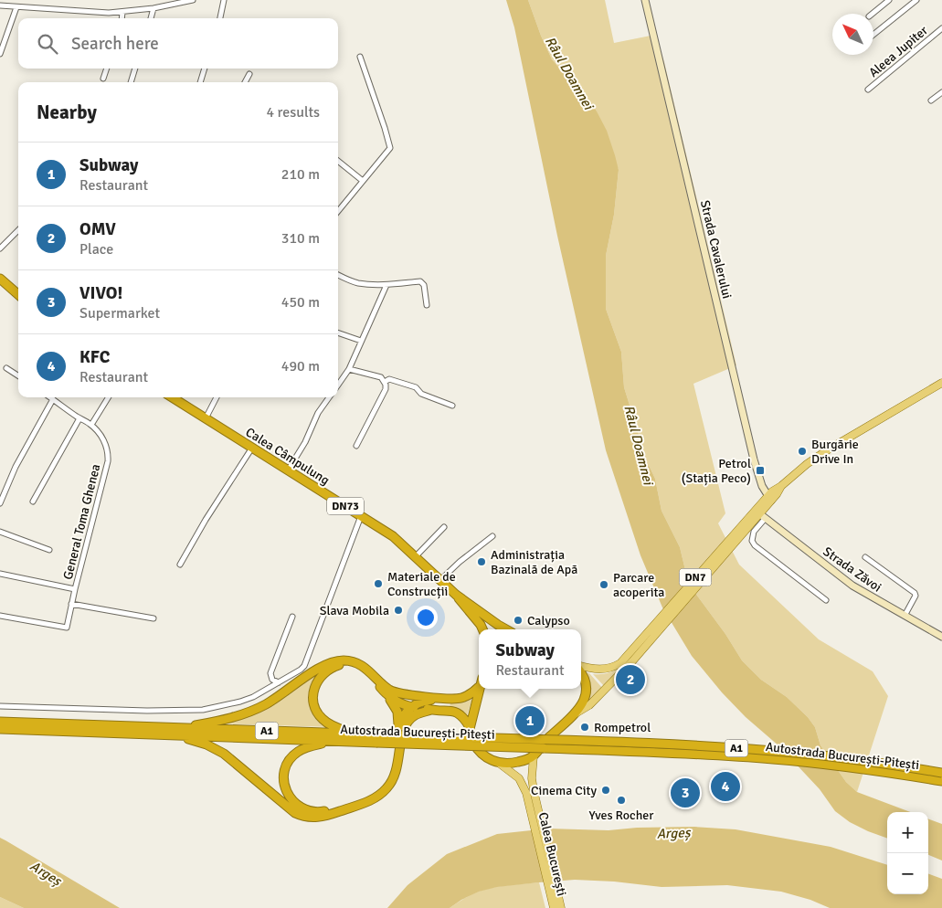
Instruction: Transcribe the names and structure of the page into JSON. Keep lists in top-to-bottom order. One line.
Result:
{"streets":{"highway":["Calea Câmpulung","DN73","DN7","A1","Autostrada București-Pitești"],"main road":["Strada Cavalerului","Strada Zăvoi","Calea București"],"street":["Aleea Jupiter","General Toma Ghenea"]},"crossings":[["Strada Cavalerului","DN7"],["Strada Zăvoi","DN7"],["DN7","Calea București"]],"water":["Râul Doamnei","Argeș"],"places":{"other":["Burgărie Drive In","Administrația Bazinală de Apă","Materiale de Construcții","Parcare acoperita","Slava Mobila","Calypso","Rompetrol","Cinema City","Yves Rocher"],"transit":["Petrol (Stația Peco)"]},"north":"top left","page":{"search":"Search here","heading":["Nearby","4 results"],"list":[{"mark":"1","name":"Subway","note":"Restaurant","value":"210 m"},{"mark":"2","name":"OMV","note":"Place","value":"310 m"},{"mark":"3","name":"VIVO!","note":"Supermarket","value":"450 m"},{"mark":"4","name":"KFC","note":"Restaurant","value":"490 m"}],"popup":["Subway","Restaurant"],"pins":["2","1","4","3"],"map_buttons":["+","−"]}}
